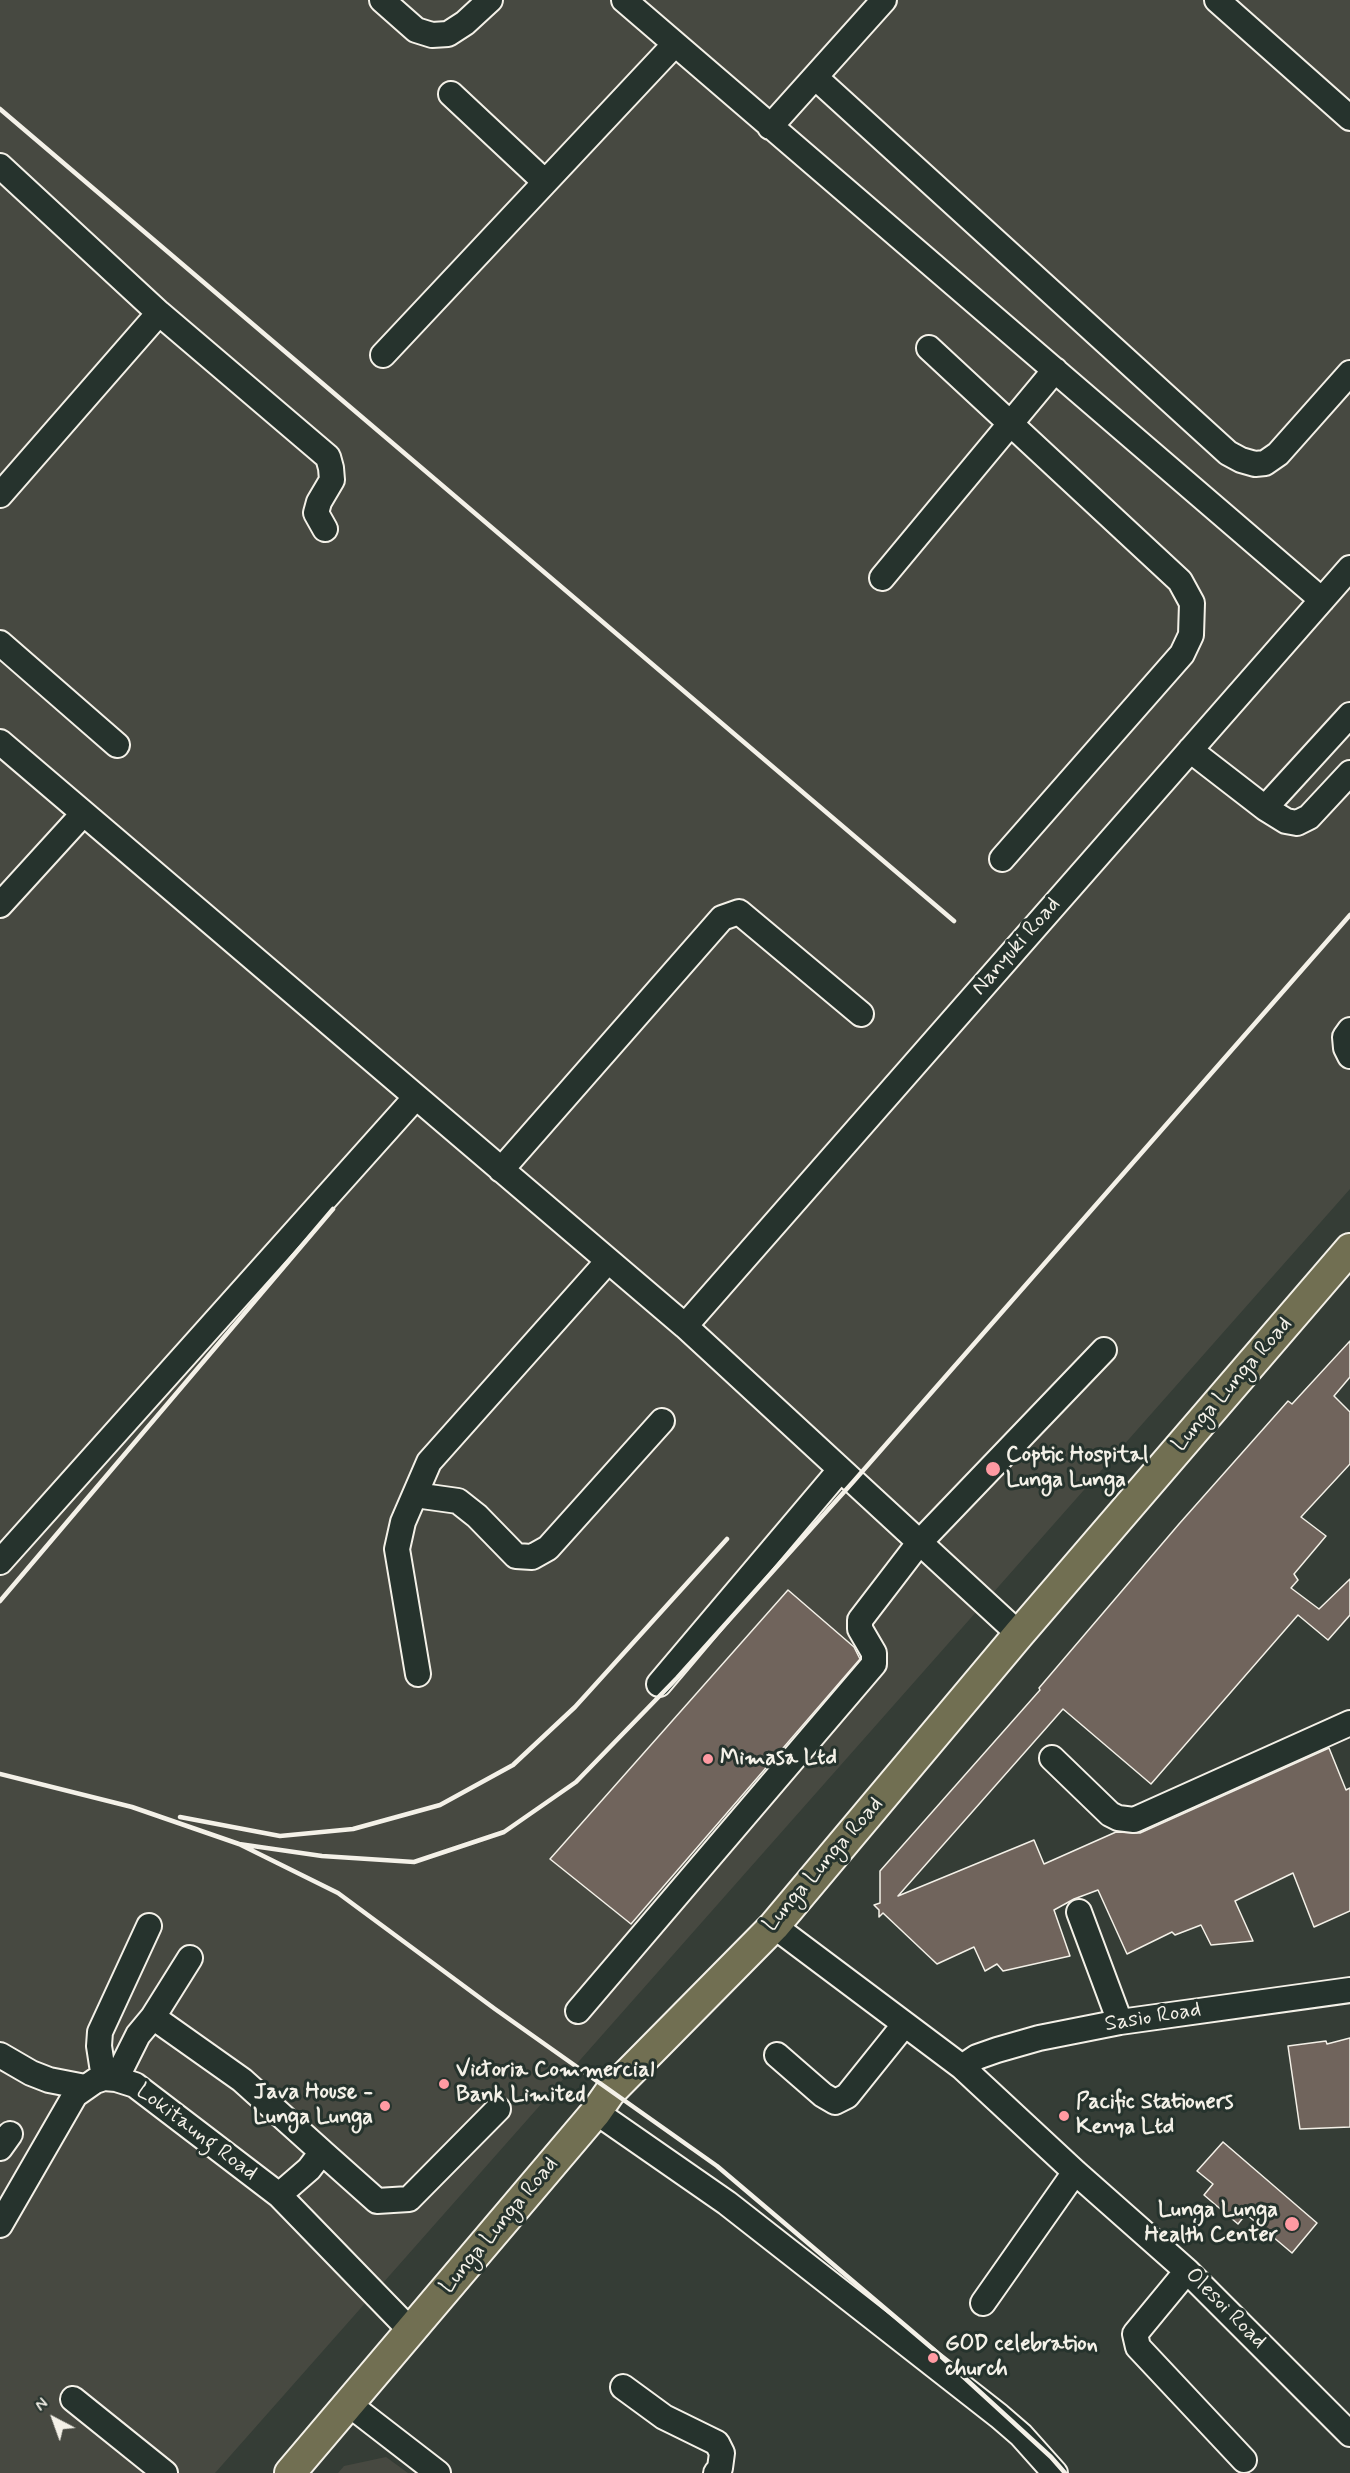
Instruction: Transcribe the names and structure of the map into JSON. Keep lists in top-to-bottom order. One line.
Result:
{"streets":{"main road":["Lunga Lunga Road"],"street":["Nanyuki Road","Sasio Road","Lokitaung Road","Olesoi Road"]},"crossings":[["Lunga Lunga Road","Lokitaung Road"],["Lunga Lunga Road","Olesoi Road"],["Sasio Road","Olesoi Road"]],"places":["Coptic Hospital Lunga Lunga","Mimasa Ltd","Victoria Commercial Bank Limited","Java House - Lunga Lunga","Pacific Stationers Kenya Ltd","Lunga Lunga Health Center","GOD celebration church"],"north":"top left"}
